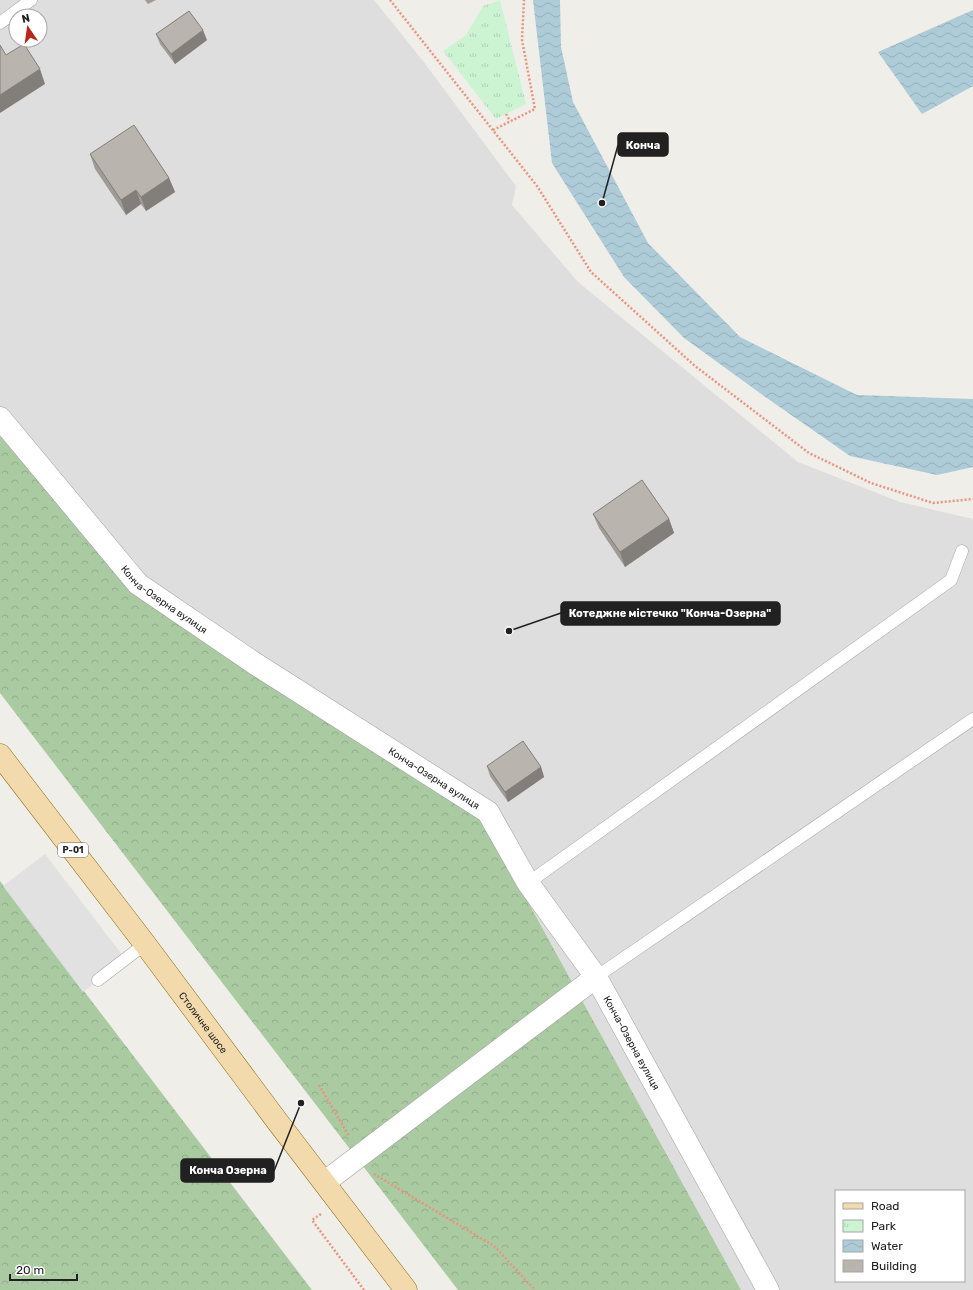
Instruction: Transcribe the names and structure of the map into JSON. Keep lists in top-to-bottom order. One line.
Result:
{"streets":{"main road":["Р-01","Столичне шосе"],"street":["Конча-Озерна вулиця"]},"places":["Конча","Котеджне містечко \"Конча-Озерна\"","Конча Озерна"],"legend":["Road","Park","Water","Building"],"scale_bar":"20 m","north":"top"}
